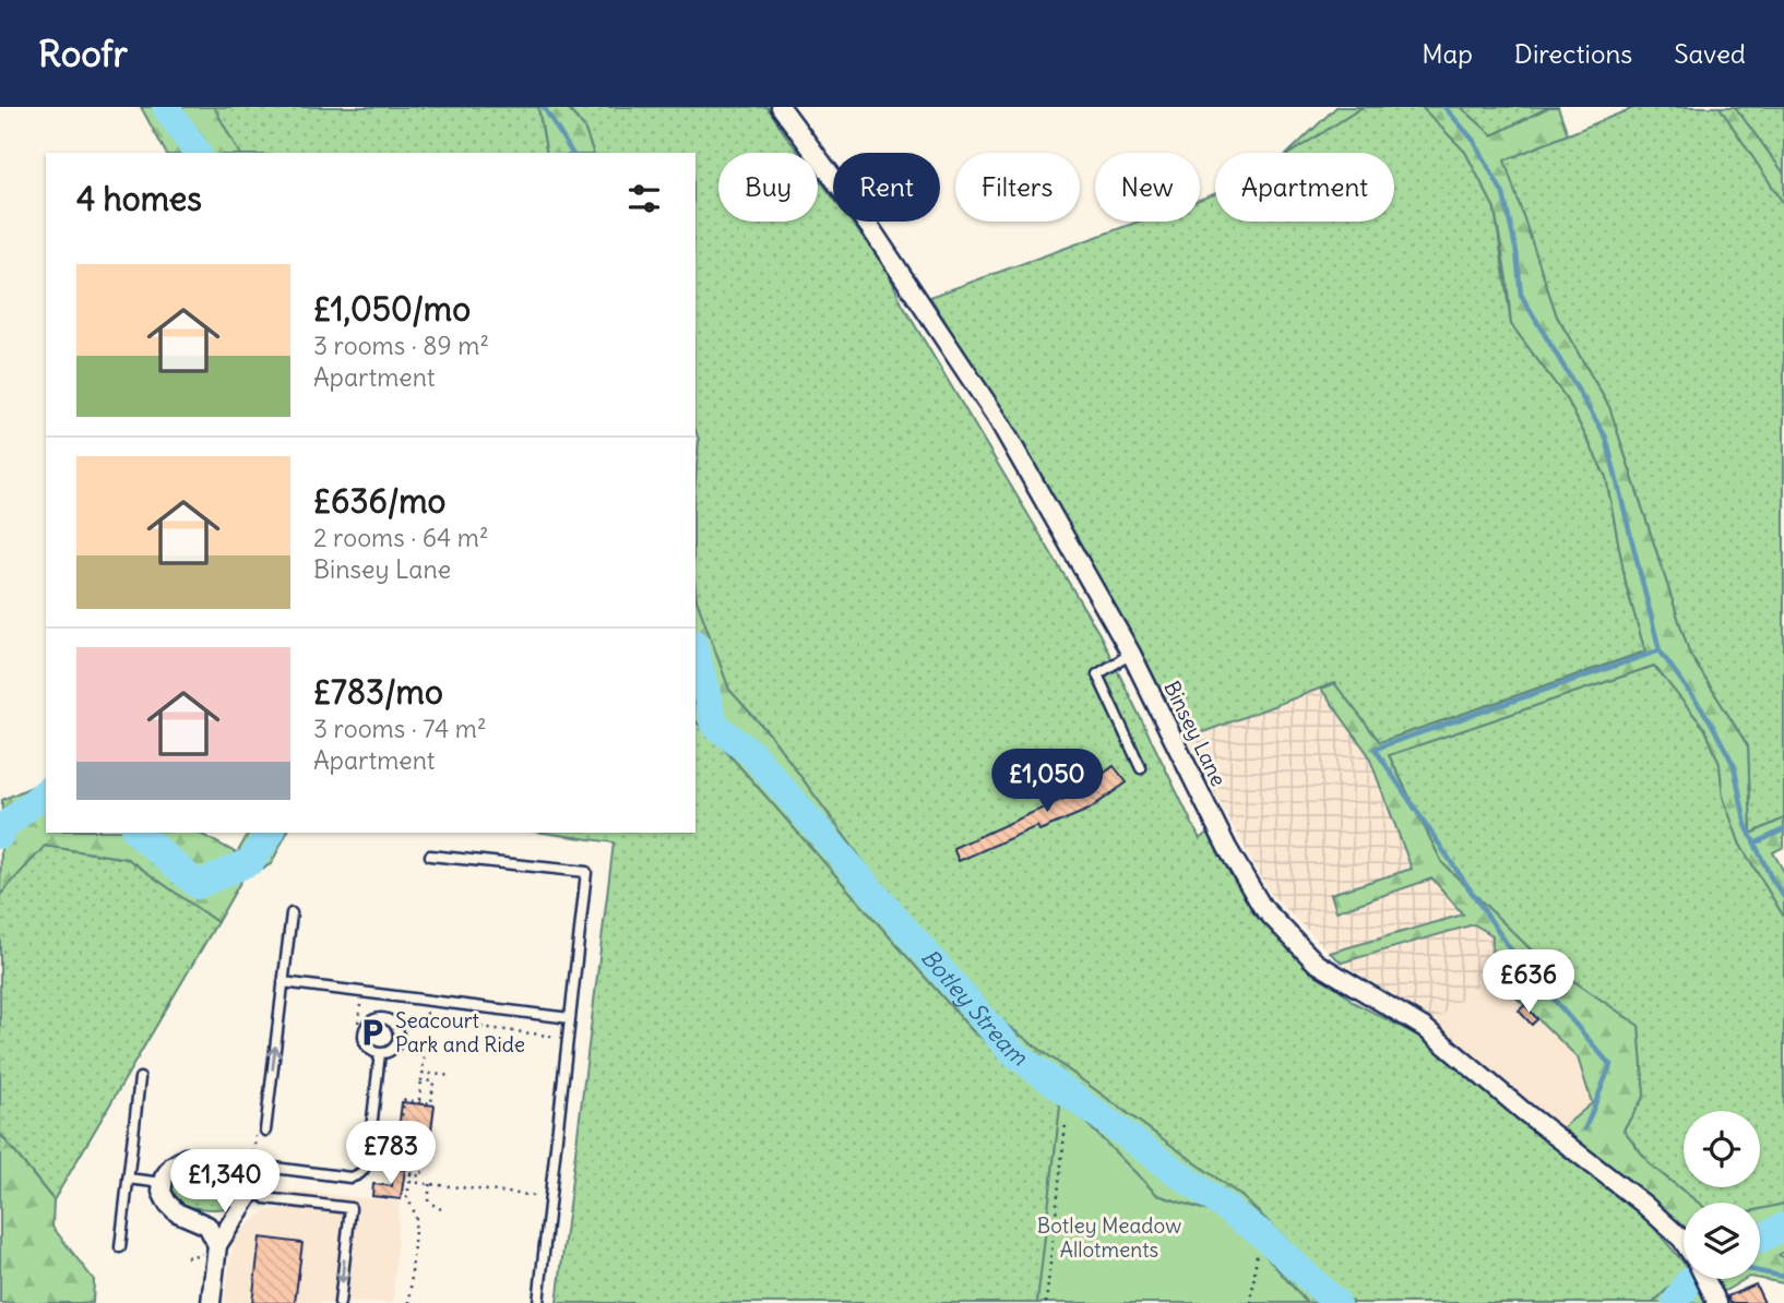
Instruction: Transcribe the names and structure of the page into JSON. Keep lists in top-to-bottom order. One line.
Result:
{"streets":{"street":["Binsey Lane"]},"water":["Botley Stream"],"parks":["Botley Meadow Allotments"],"places":{"parking":["Seacourt Park and Ride"]},"page":{"header":"Roofr","nav":["Map","Directions","Saved"],"chip":["Buy","Rent","Filters","New","Apartment"],"heading":"4 homes","list":[{"name":"£1,050/mo","note":"3 rooms · 89 m² · Apartment"},{"name":"£636/mo","note":"2 rooms · 64 m² · Binsey Lane"},{"name":"£783/mo","note":"3 rooms · 74 m² · Apartment"}],"price":["£1,050","£636","£783","£1,340"]}}
